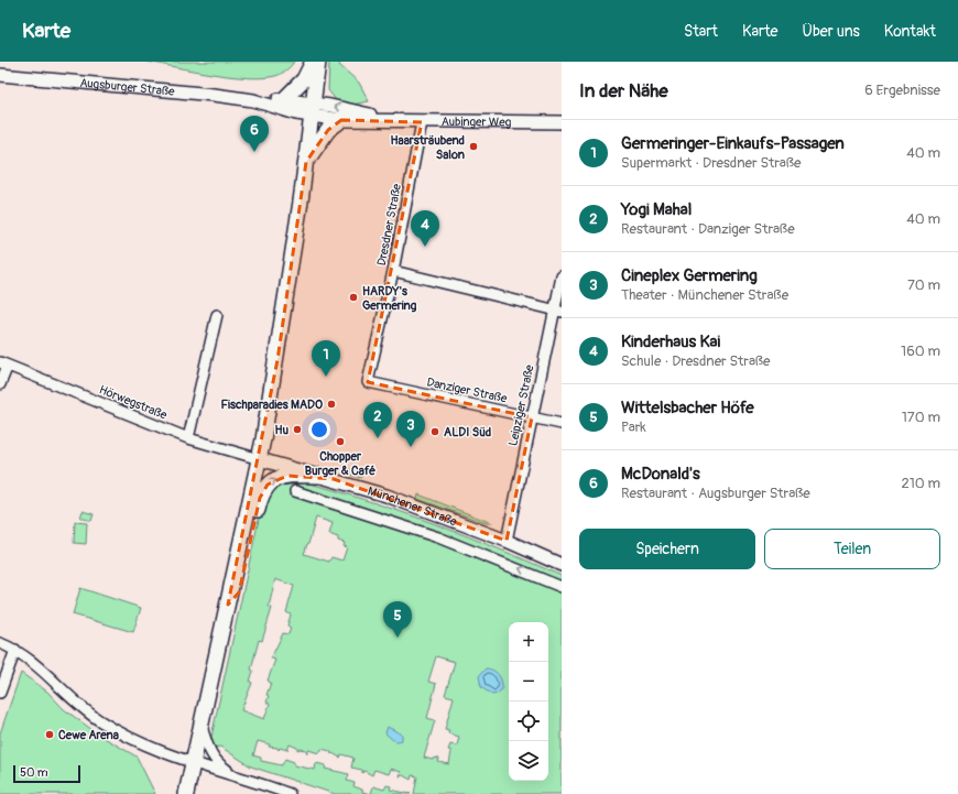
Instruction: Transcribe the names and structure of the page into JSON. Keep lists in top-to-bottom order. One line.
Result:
{"streets":{"street":["Augsburger Straße","Aubinger Weg","Dresdner Straße","Danziger Straße","Hörwegstraße","Leipziger Straße","Münchener Straße"]},"crossings":[["Augsburger Straße","Aubinger Weg"],["Aubinger Weg","Dresdner Straße"],["Dresdner Straße","Danziger Straße"],["Danziger Straße","Leipziger Straße"],["Hörwegstraße","Münchener Straße"],["Leipziger Straße","Münchener Straße"]],"places":["Haarsträubend Salon","HARDY's Germering","Fischparadies MADO","Hu","ALDI Süd","Chopper Burger & Café","Cewe Arena"],"scale_bar":"50 m","page":{"header":"Karte","nav":["Start","Karte","Über uns","Kontakt"],"heading":["In der Nähe","6 Ergebnisse"],"pins":["6","4","1","2","3","5"],"list":[{"mark":"1","name":"Germeringer-Einkaufs-Passagen","note":"Supermarkt · Dresdner Straße","value":"40 m"},{"mark":"2","name":"Yogi Mahal","note":"Restaurant · Danziger Straße","value":"40 m"},{"mark":"3","name":"Cineplex Germering","note":"Theater · Münchener Straße","value":"70 m"},{"mark":"4","name":"Kinderhaus Kai","note":"Schule · Dresdner Straße","value":"160 m"},{"mark":"5","name":"Wittelsbacher Höfe","note":"Park","value":"170 m"},{"mark":"6","name":"McDonald's","note":"Restaurant · Augsburger Straße","value":"210 m"}],"buttons":["Speichern","Teilen"],"map_buttons":["+","−"],"scale":"50 m"}}
